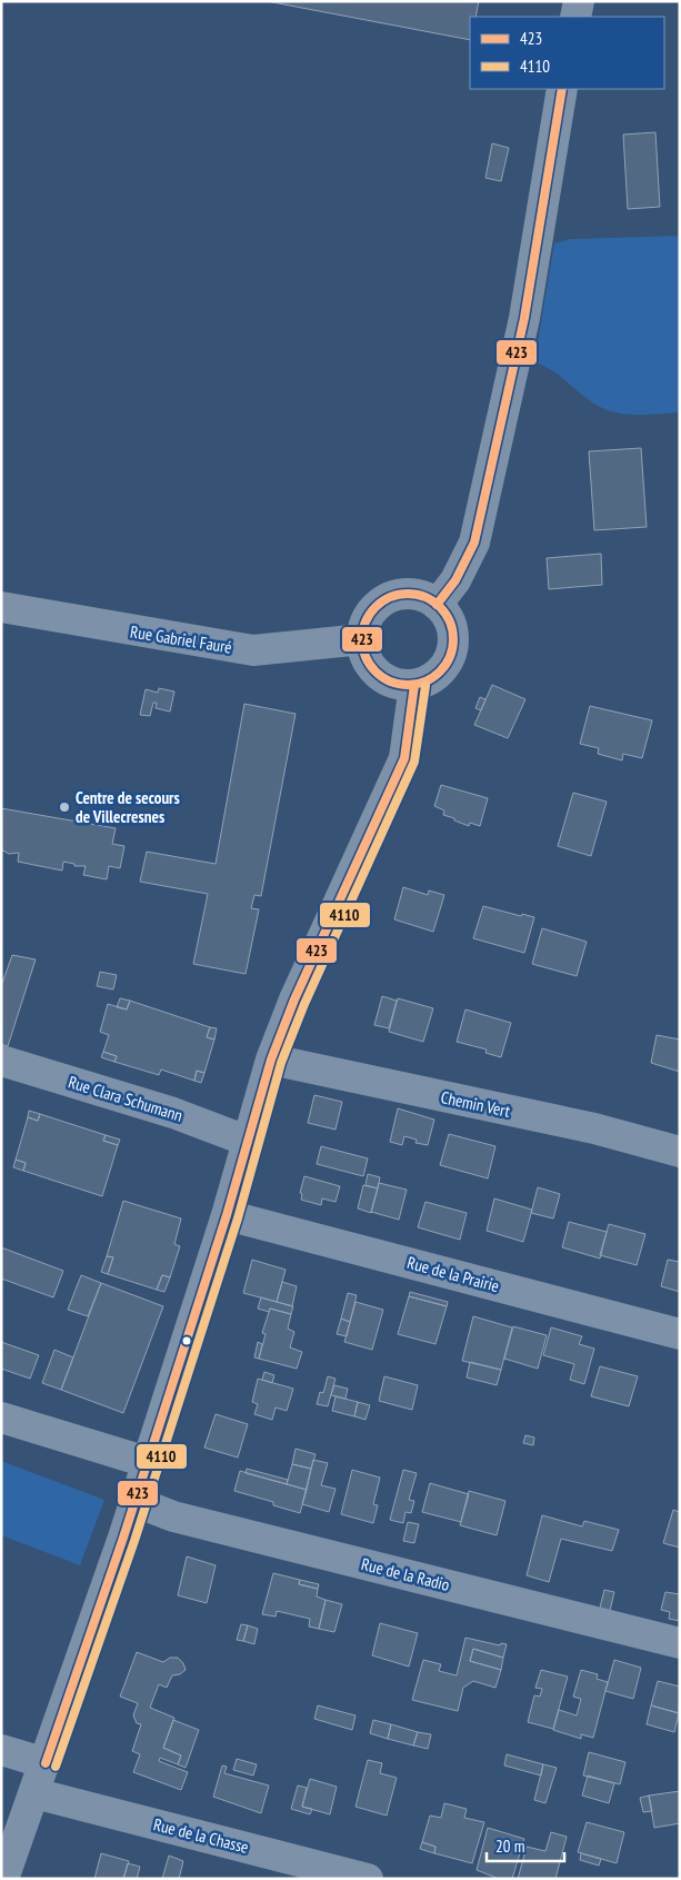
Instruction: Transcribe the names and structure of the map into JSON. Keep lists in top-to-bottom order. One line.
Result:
{"streets":{"street":["Rue Gabriel Fauré","Rue Clara Schumann","Chemin Vert","Rue de la Prairie","Rue de la Radio","Rue de la Chasse"]},"places":["Centre de secours de Villecresnes"],"lines":["transit line 423","transit line 4110"],"legend":["423","4110"],"scale_bar":"20 m"}
